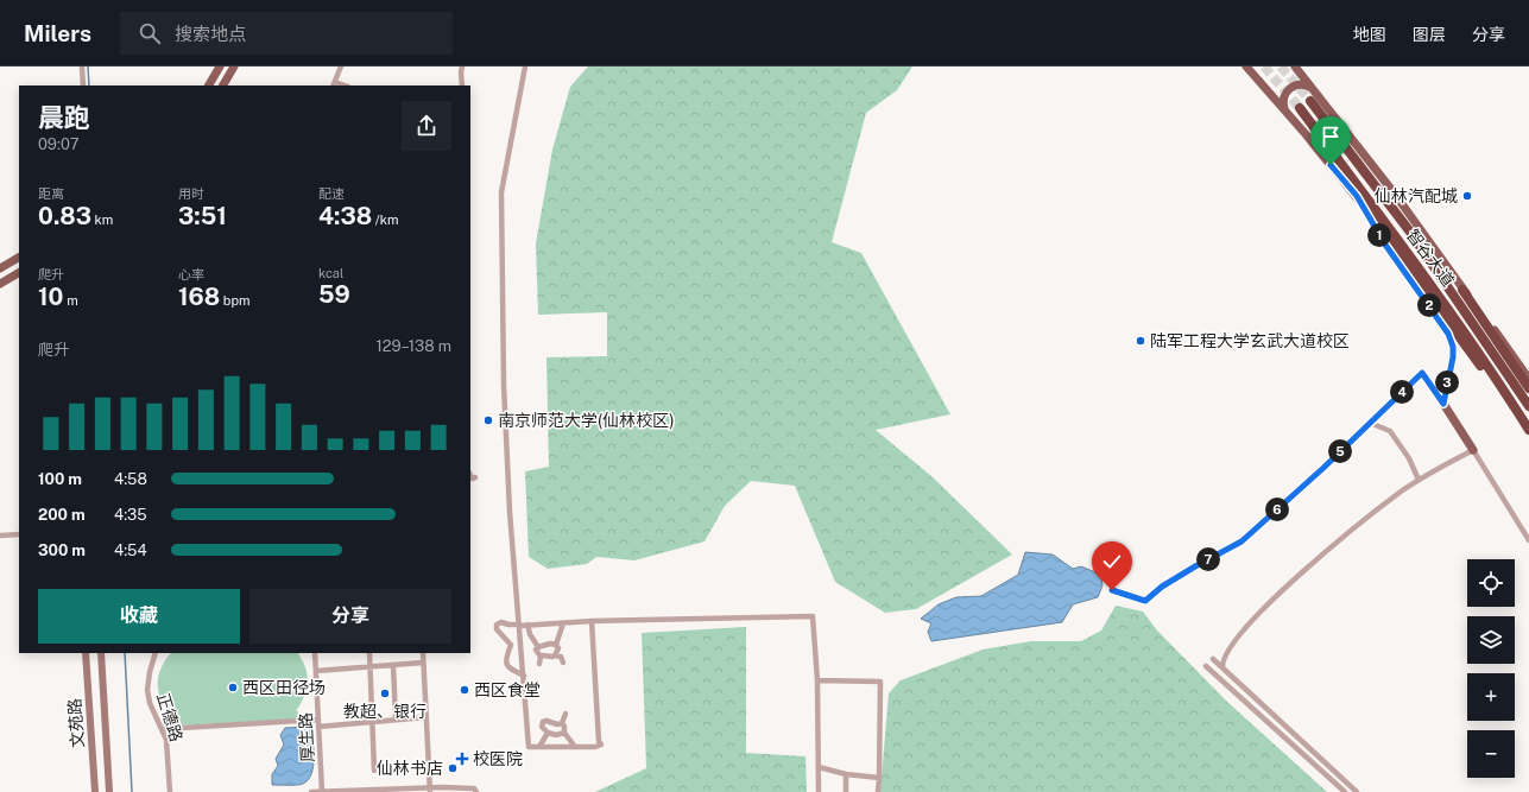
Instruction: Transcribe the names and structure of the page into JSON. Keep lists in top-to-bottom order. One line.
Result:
{"streets":{"highway":["智谷大道"],"main road":["文苑路"],"street":["正德路","厚生路"]},"places":{"other":["仙林汽配城","陆军工程大学玄武大道校区","南京师范大学(仙林校区)","西区田径场","西区食堂","教超、银行","仙林书店"],"health":["校医院"]},"page":{"header":"Milers","search":"搜索地点","nav":["地图","图层","分享"],"heading":["晨跑","09:07"],"stats":[["距离","0.83 km"],["用时","3:51"],["配速","4:38 /km"],["爬升","10 m"],["心率","168 bpm"],["kcal","59"]],"pins":["1","2","3","4","5","6","7"],"chart":["爬升","129–138 m"],"list":[{"name":"100 m","note":"4:58"},{"name":"200 m","note":"4:35"},{"name":"300 m","note":"4:54"}],"map_buttons":["+","−"],"buttons":["收藏","分享"]}}
